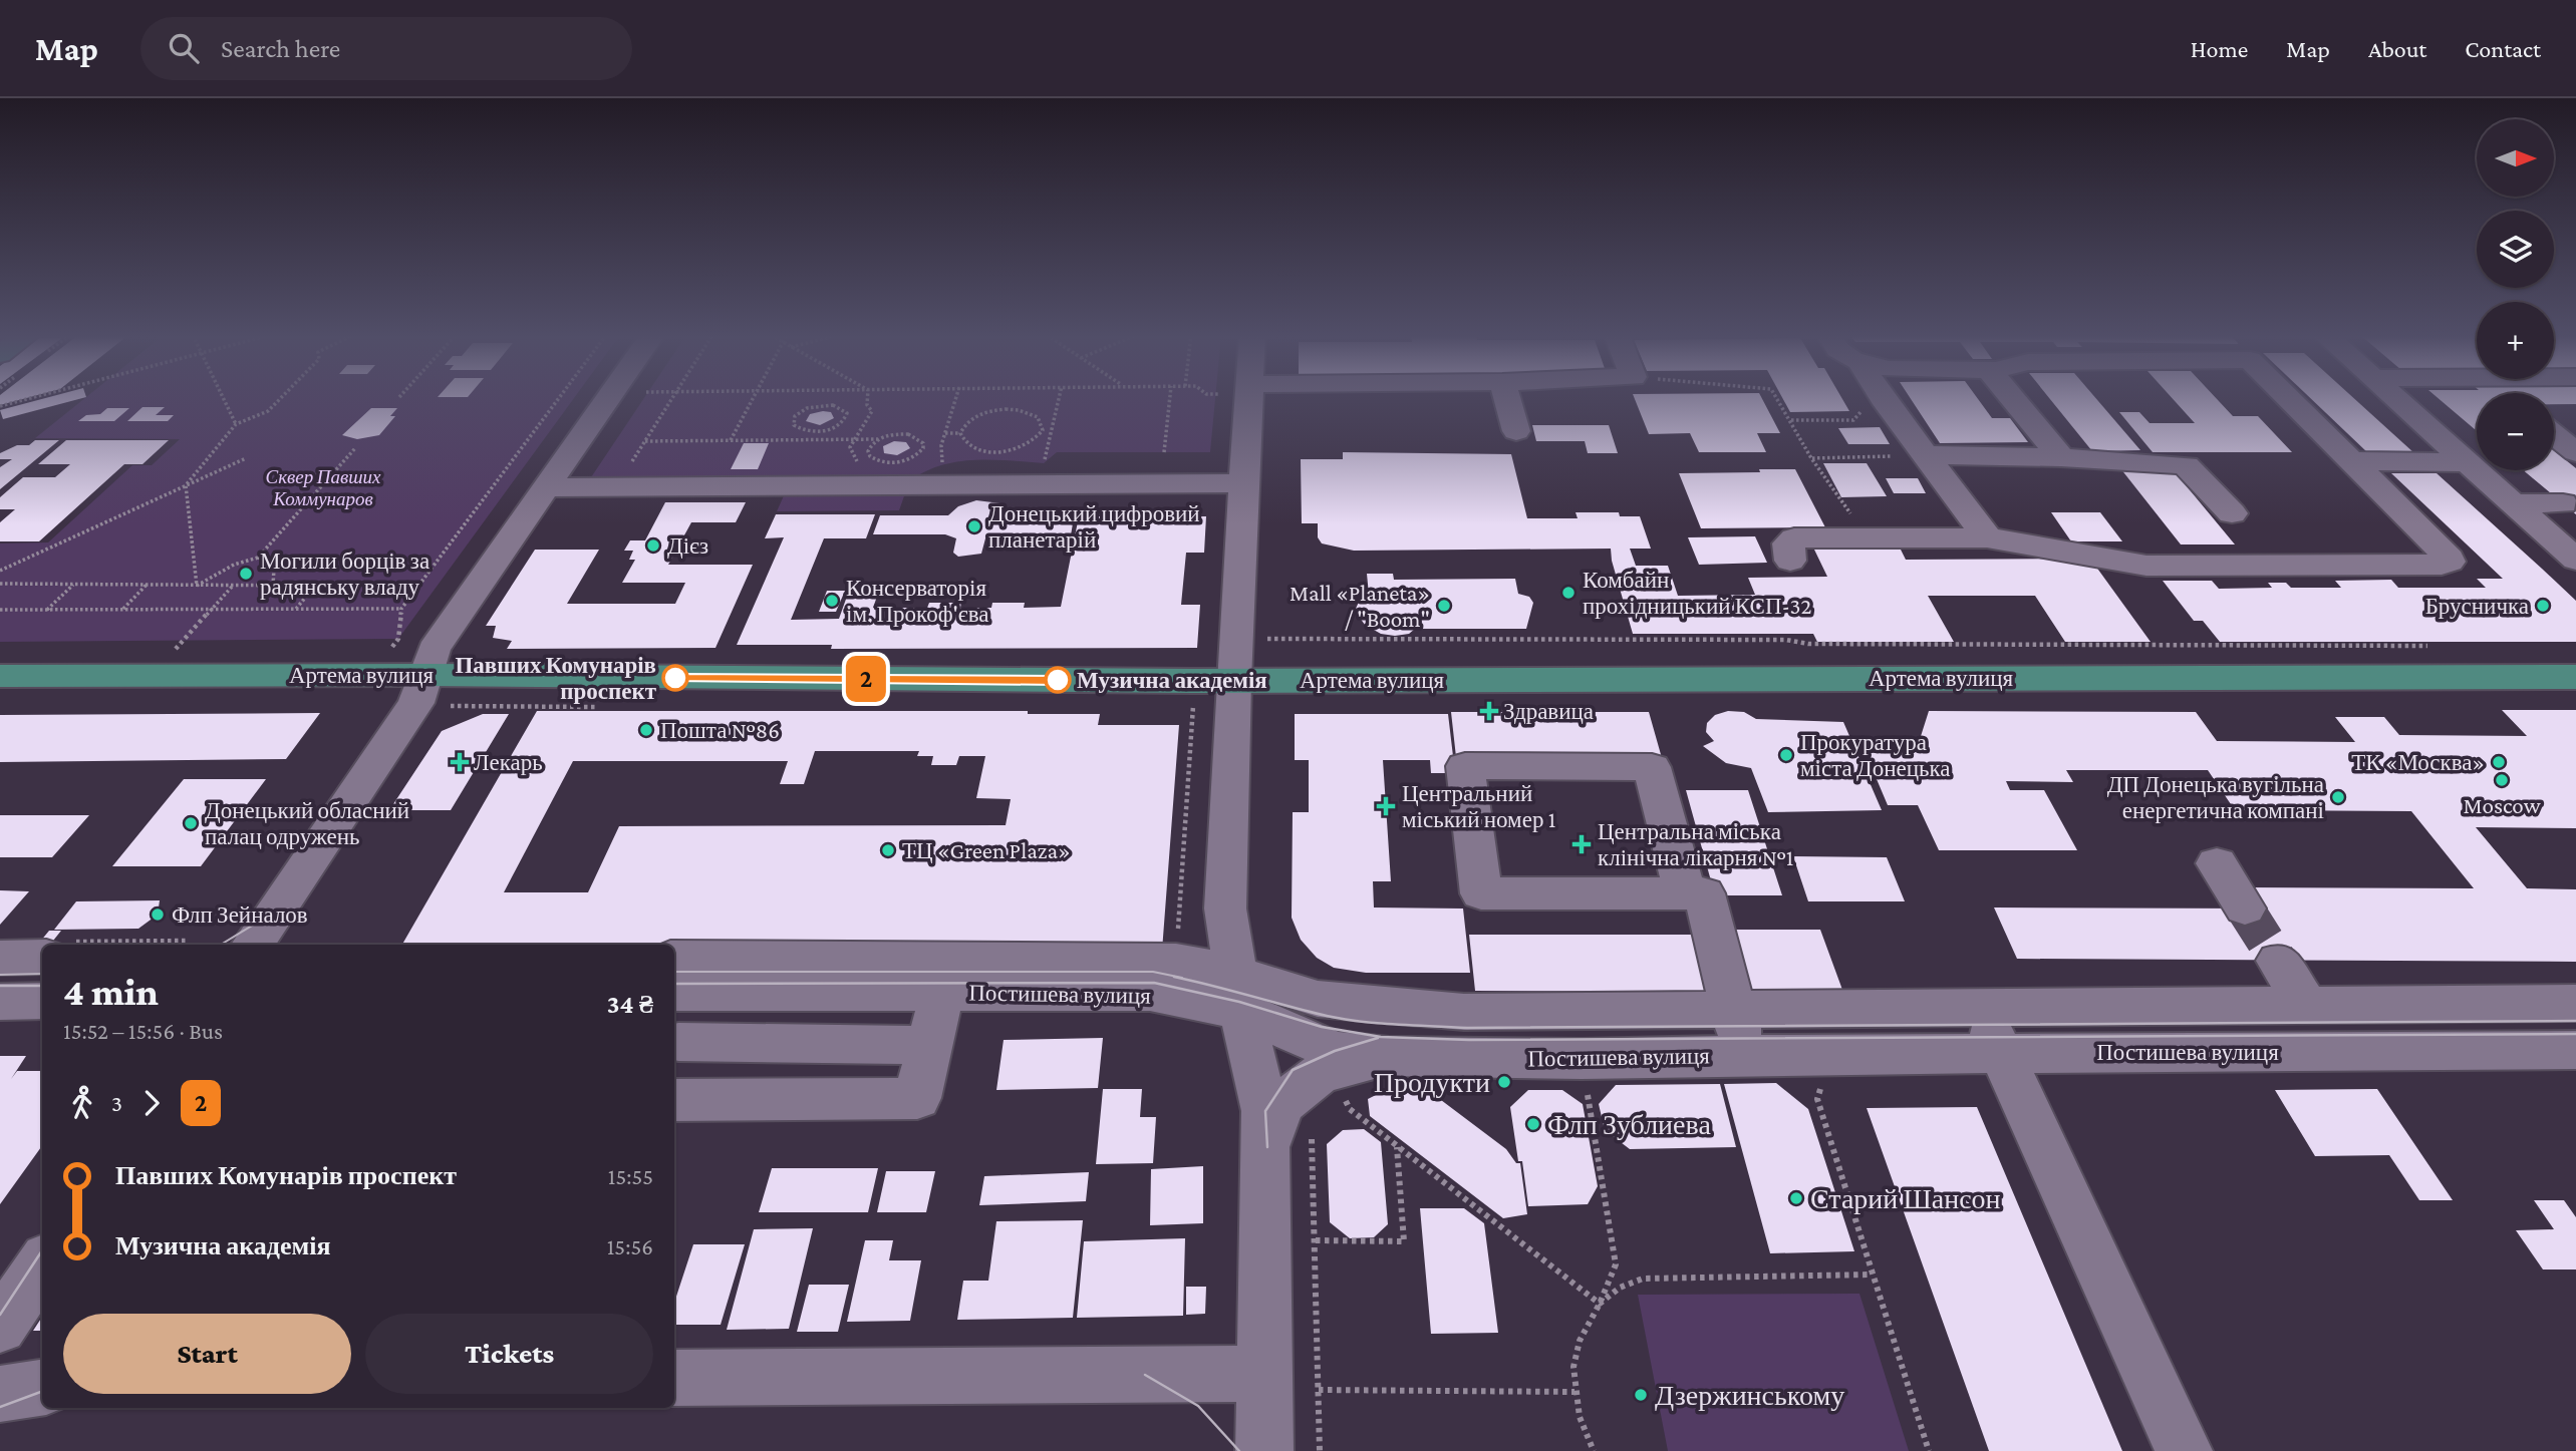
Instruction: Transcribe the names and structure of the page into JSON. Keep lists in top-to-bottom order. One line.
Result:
{"streets":{"main road":["Артема вулиця"],"street":["Постишева вулиця"]},"parks":["Сквер Павших Коммунаров"],"places":{"other":["Донецький цифровий планетарій","Дієз","Могили борців за радянську владу","Комбайн прохідницький КСП-32","Консерваторія ім. Прокоф'єва","Mall «Planeta» / \"Boom\"","Брусничка","Павших Комунарів проспект","Музична академія","Пошта №86","Прокуратура міста Донецька","ТК «Москва»","Moscow","ДП Донецька вугільна енергетична компані","Донецький обласний палац одружень","ТЦ «Green Plaza»","Флп Зейналов","Продукти","Флп Зублиева","Старий Шансон","Дзержинському"],"health":["Здравица","Лекарь","Центральний міський номер 1","Центральна міська клінічна лікарня №1"]},"lines":["bus line 2"],"north":"right","page":{"header":"Map","search":"Search here","nav":["Home","Map","About","Contact"],"on_map":"2","map_buttons":["+","−"],"heading":["4 min","15:52 – 15:56 · Bus","34 ₴"],"legs":["3","2"],"list":[{"name":"Павших Комунарів проспект","value":"15:55"},{"name":"Музична академія","value":"15:56"}],"buttons":["Start","Tickets"]}}
